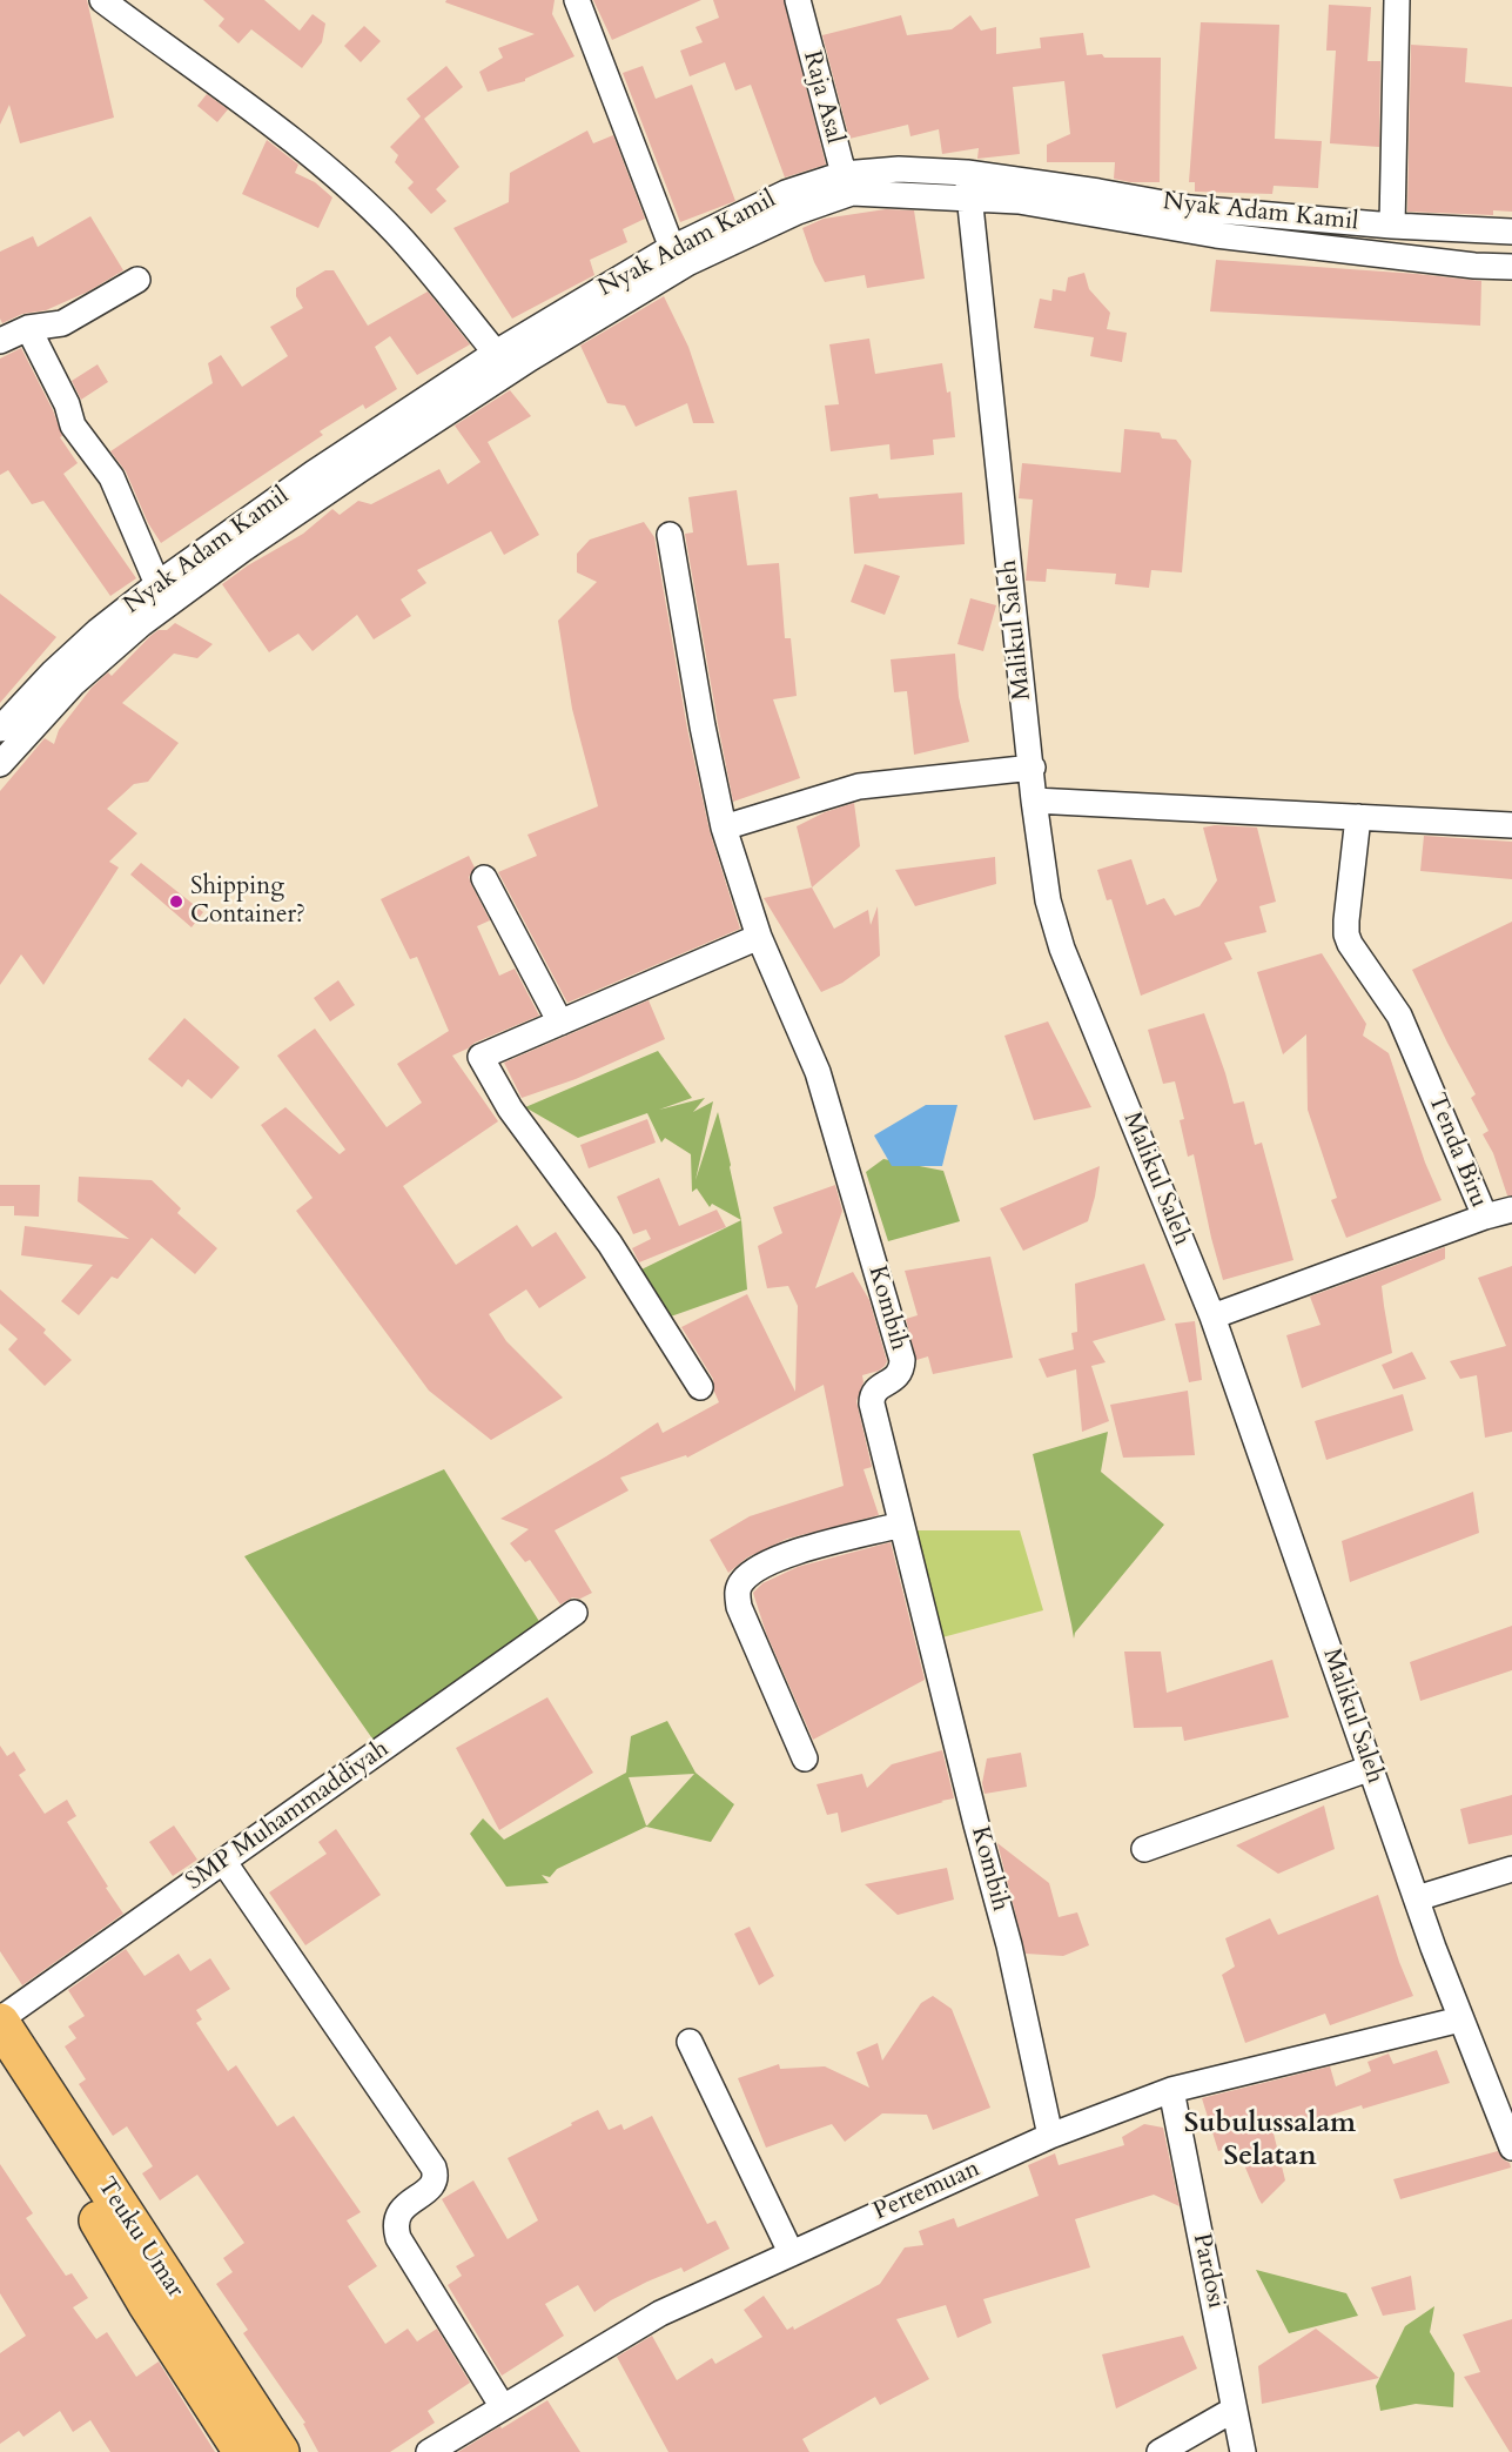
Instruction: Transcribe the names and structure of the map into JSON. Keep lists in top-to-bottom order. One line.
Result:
{"streets":{"highway":["Teuku Umar"],"street":["Raja Asal","Nyak Adam Kamil","Malikul Saleh","Tenda Biru","Kombih","SMP Muhammaddiyah","Pertemuan","Pardosi"]},"crossings":[["Raja Asal","Nyak Adam Kamil"],["Nyak Adam Kamil","Malikul Saleh"],["Malikul Saleh","Tenda Biru"],["Malikul Saleh","Pertemuan"],["Kombih","Pertemuan"],["SMP Muhammaddiyah","Teuku Umar"],["Pertemuan","Pardosi"]],"districts":["Subulussalam Selatan"],"places":["Shipping Container?"]}
